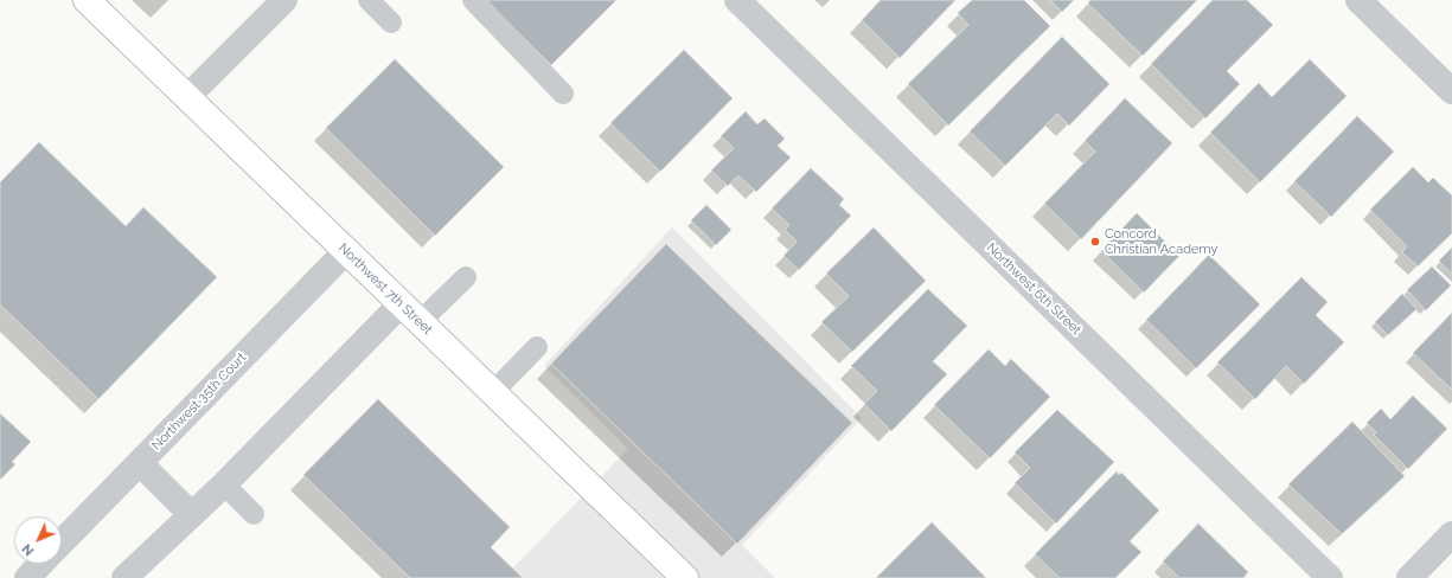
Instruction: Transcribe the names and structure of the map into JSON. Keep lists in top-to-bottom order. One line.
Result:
{"streets":{"main road":["Northwest 7th Street"],"street":["Northwest 6th Street","Northwest 35th Court"]},"crossings":[["Northwest 7th Street","Northwest 35th Court"]],"places":["Concord Christian Academy"],"north":"bottom left"}
